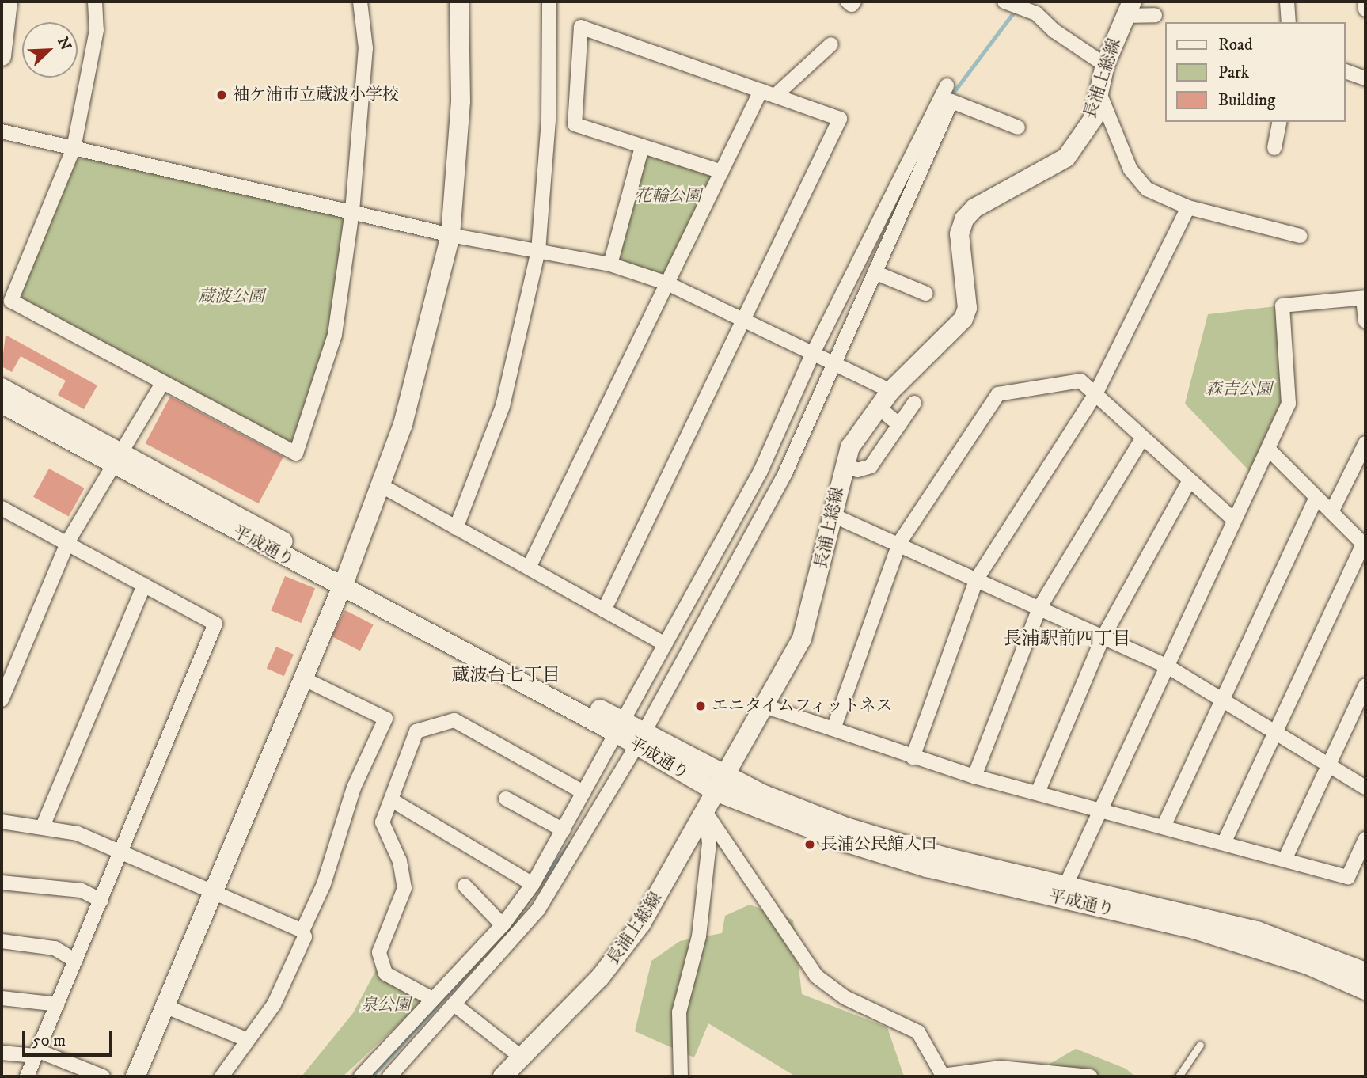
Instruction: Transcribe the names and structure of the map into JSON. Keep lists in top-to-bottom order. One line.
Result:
{"streets":{"street":["長浦上総線","平成通り"]},"crossings":[["長浦上総線","平成通り"]],"districts":["長浦駅前四丁目","蔵波台七丁目"],"parks":["花輪公園","蔵波公園","森吉公園","泉公園"],"places":["袖ケ浦市立蔵波小学校","エニタイムフィットネス","長浦公民館入口"],"legend":["Road","Park","Building"],"scale_bar":"50 m","north":"top right"}
